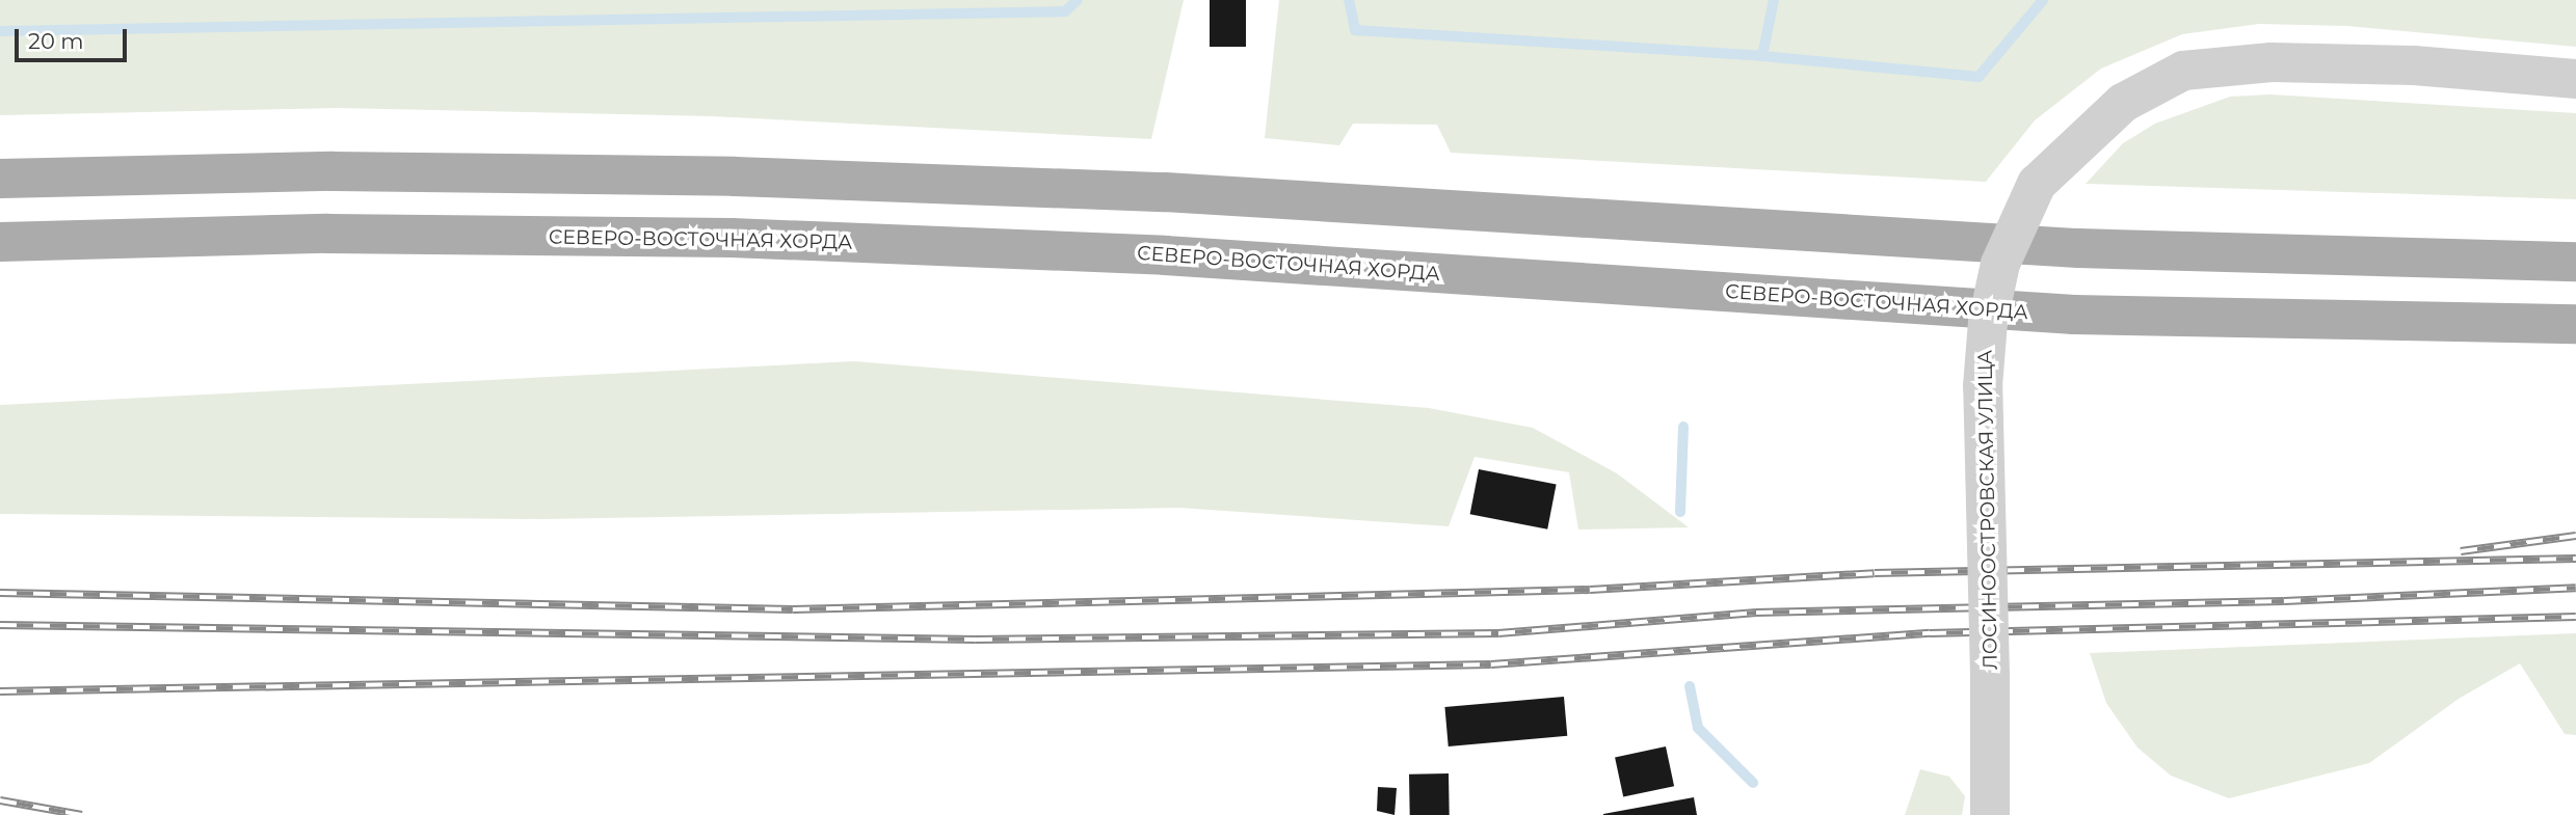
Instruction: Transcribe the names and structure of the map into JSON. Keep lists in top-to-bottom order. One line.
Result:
{"streets":{"main road":["СЕВЕРО-ВОСТОЧНАЯ ХОРДА"],"street":["ЛОСИНООСТРОВСКАЯ УЛИЦА"]},"scale_bar":"20 m"}
